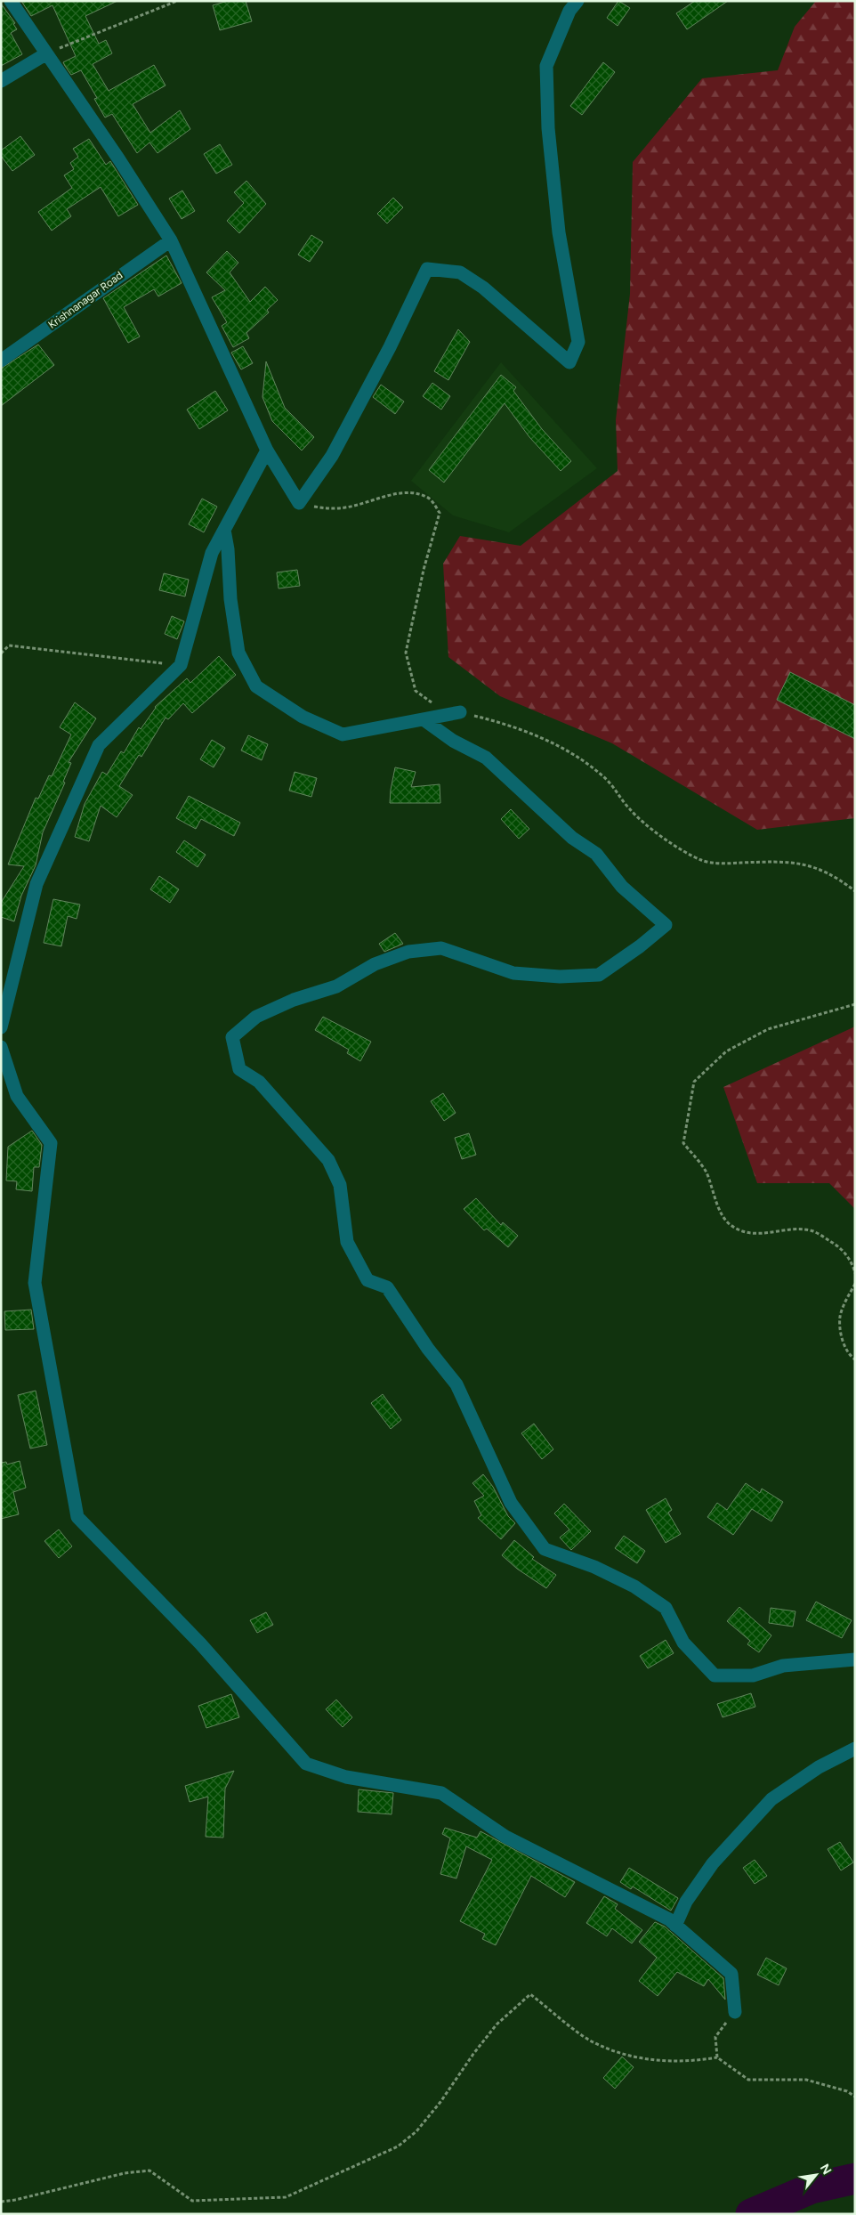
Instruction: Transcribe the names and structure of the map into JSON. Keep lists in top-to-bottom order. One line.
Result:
{"streets":{"street":["Krishnanagar Road"]},"north":"top right"}
